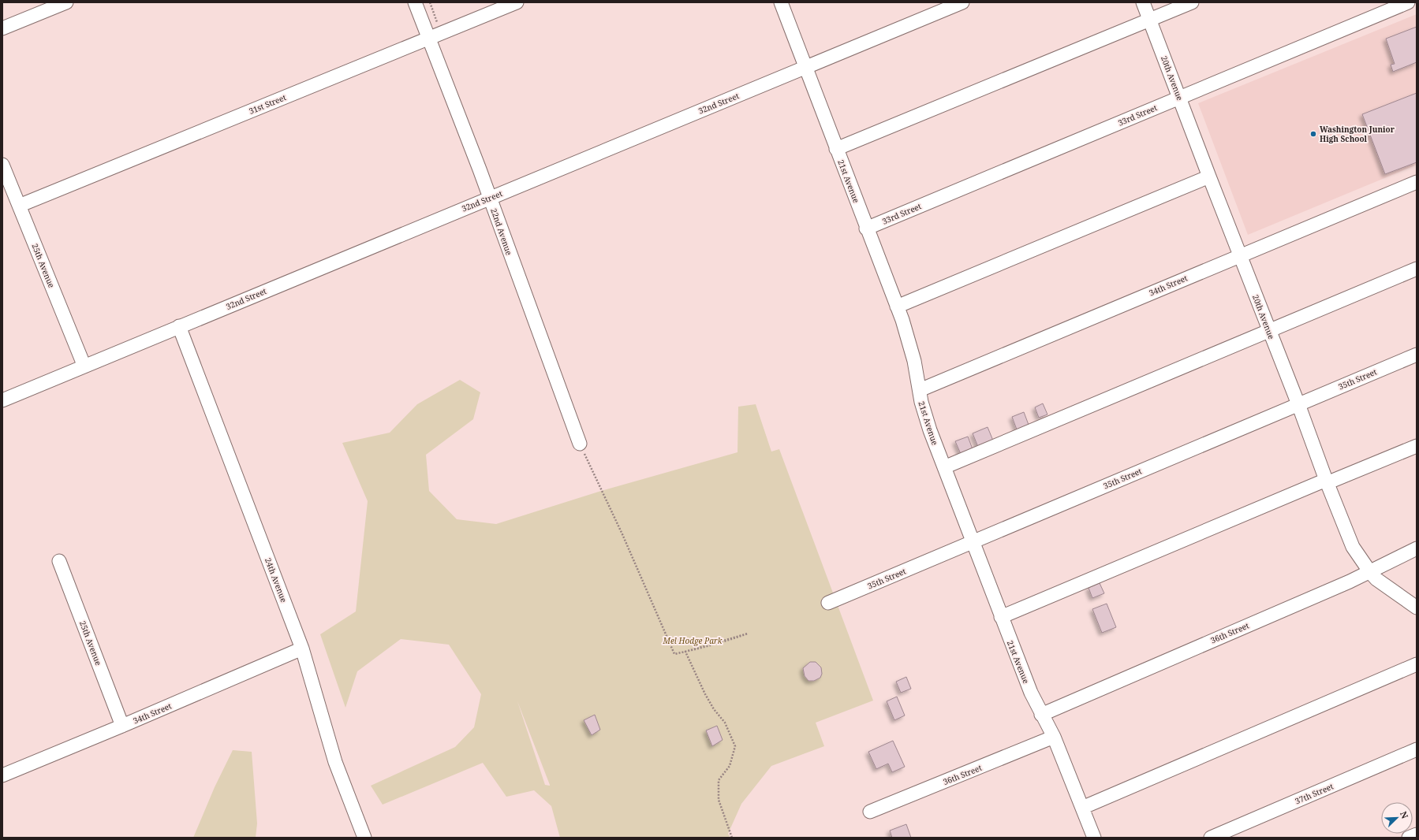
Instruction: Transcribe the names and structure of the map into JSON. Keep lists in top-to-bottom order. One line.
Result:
{"streets":{"street":["20th Avenue","32nd Street","31st Street","33rd Street","21st Avenue","22nd Avenue","25th Avenue","34th Street","35th Street","24th Avenue","36th Street","37th Street"]},"crossings":[["20th Avenue","33rd Street"],["20th Avenue","34th Street"],["20th Avenue","35th Street"],["20th Avenue","36th Street"],["32nd Street","21st Avenue"],["32nd Street","22nd Avenue"],["32nd Street","25th Avenue"],["32nd Street","24th Avenue"],["31st Street","22nd Avenue"],["31st Street","25th Avenue"],["33rd Street","21st Avenue"],["21st Avenue","34th Street"],["21st Avenue","35th Street"],["21st Avenue","36th Street"],["25th Avenue","34th Street"],["34th Street","24th Avenue"]],"parks":["Mel Hodge Park"],"places":["Washington Junior High School"],"north":"top right"}
